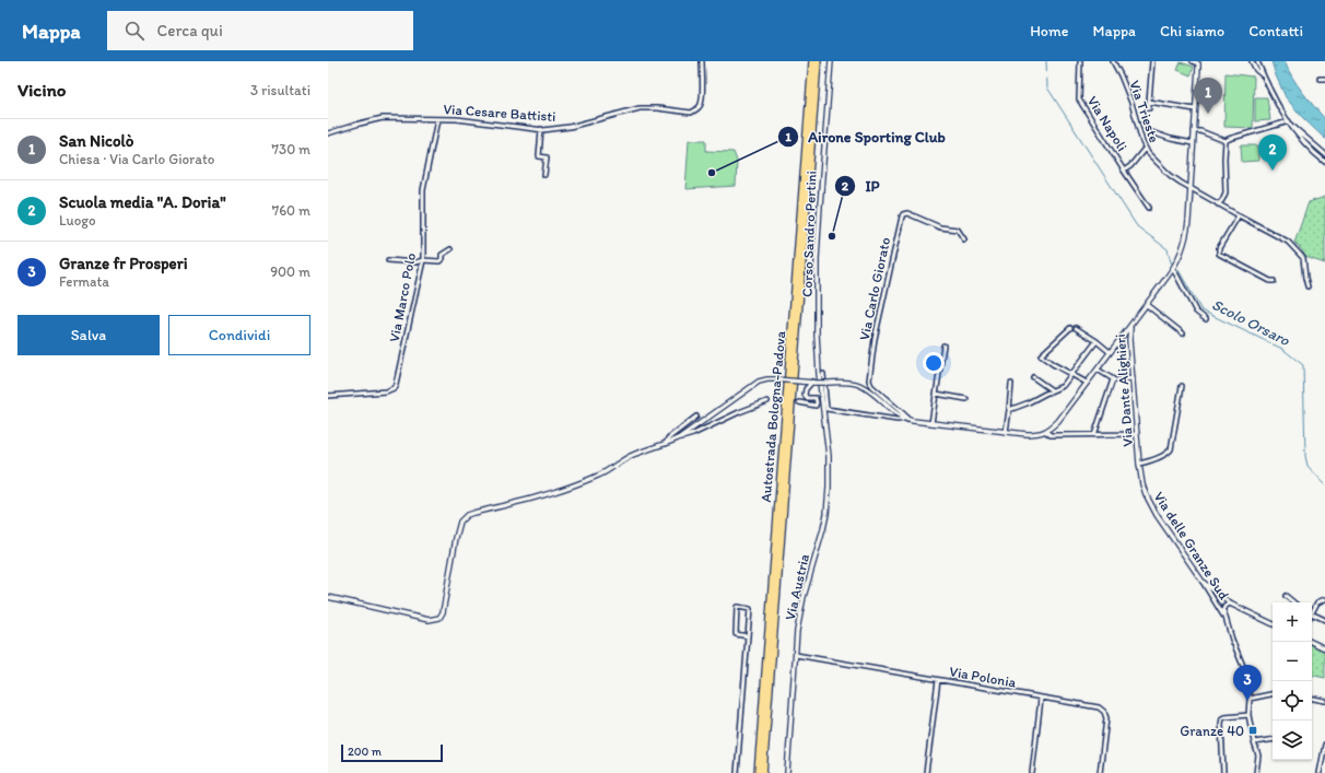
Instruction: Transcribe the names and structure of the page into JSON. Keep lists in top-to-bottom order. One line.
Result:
{"streets":{"highway":["Autostrada Bologna-Padova"],"street":["Via Trieste","Via Cesare Battisti","Via Napoli","Corso Sandro Pertini","Via Carlo Giorato","Via Marco Polo","Via Dante Alighieri","Via delle Granze Sud","Via Austria","Via Polonia"]},"crossings":[["Via Trieste","Via Napoli"],["Via Cesare Battisti","Via Marco Polo"],["Corso Sandro Pertini","Via Austria"],["Via Dante Alighieri","Via delle Granze Sud"],["Via Austria","Via Polonia"]],"water":["Scolo Orsaro"],"places":{"other":["Airone Sporting Club","IP"],"transit":["Granze 40"]},"scale_bar":"200 m","page":{"header":"Mappa","search":"Cerca qui","nav":["Home","Mappa","Chi siamo","Contatti"],"heading":["Vicino","3 risultati"],"pins":["1","2","3"],"list":[{"mark":"1","name":"San Nicolò","note":"Chiesa · Via Carlo Giorato","value":"730 m"},{"mark":"2","name":"Scuola media \"A. Doria\"","note":"Luogo","value":"760 m"},{"mark":"3","name":"Granze fr Prosperi","note":"Fermata","value":"900 m"}],"buttons":["Salva","Condividi"],"map_buttons":["+","−"],"scale":"200 m"}}
